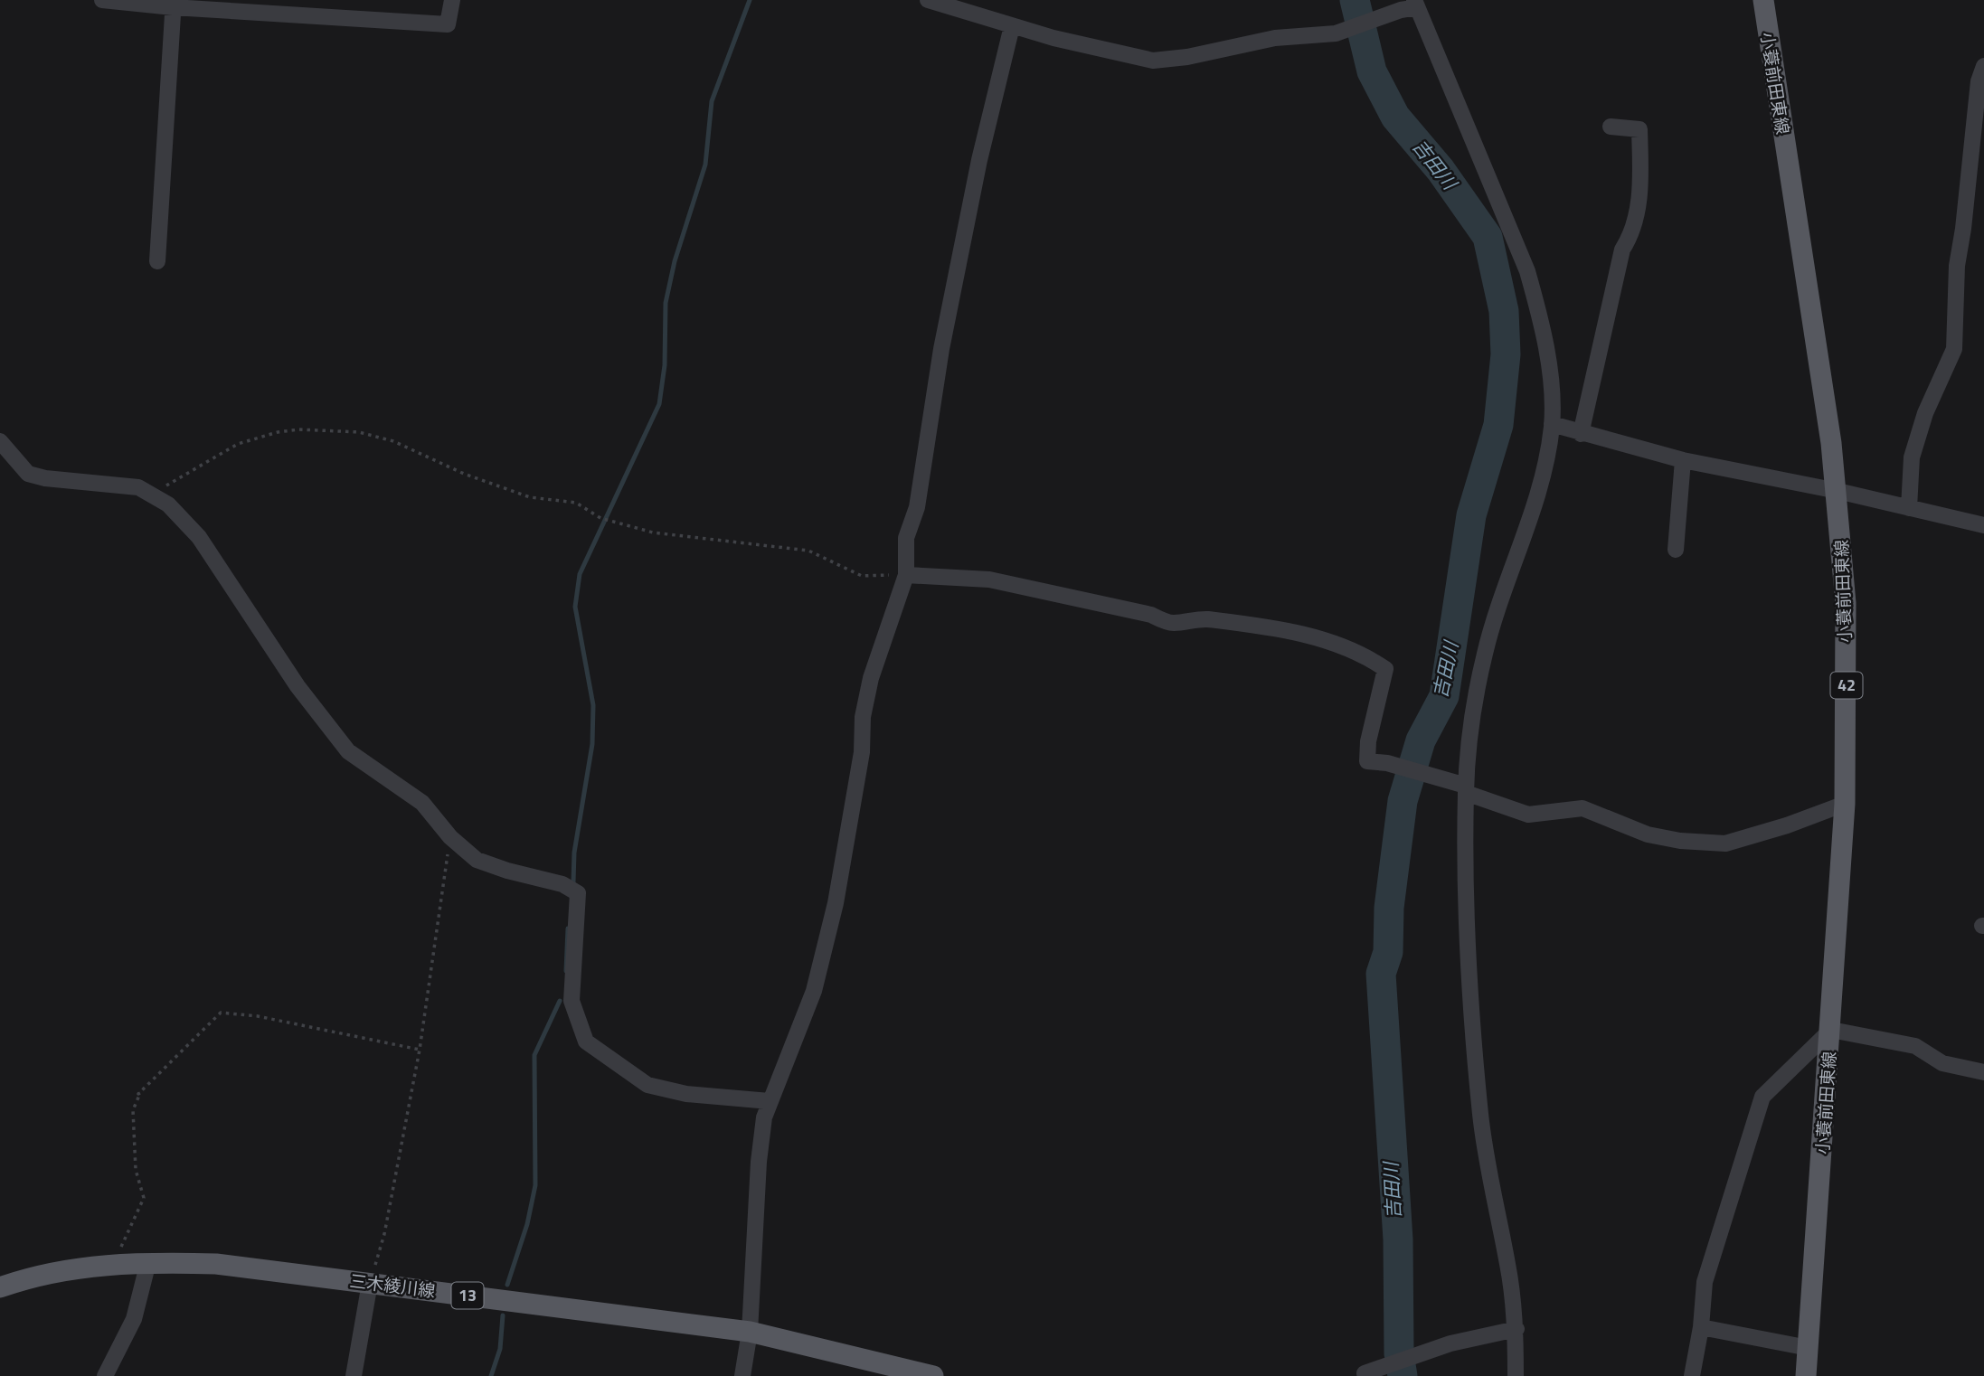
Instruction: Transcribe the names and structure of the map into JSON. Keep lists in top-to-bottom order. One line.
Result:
{"streets":{"main road":["小蓑前田東線","42","三木綾川線","13"]},"water":["吉田川"]}
